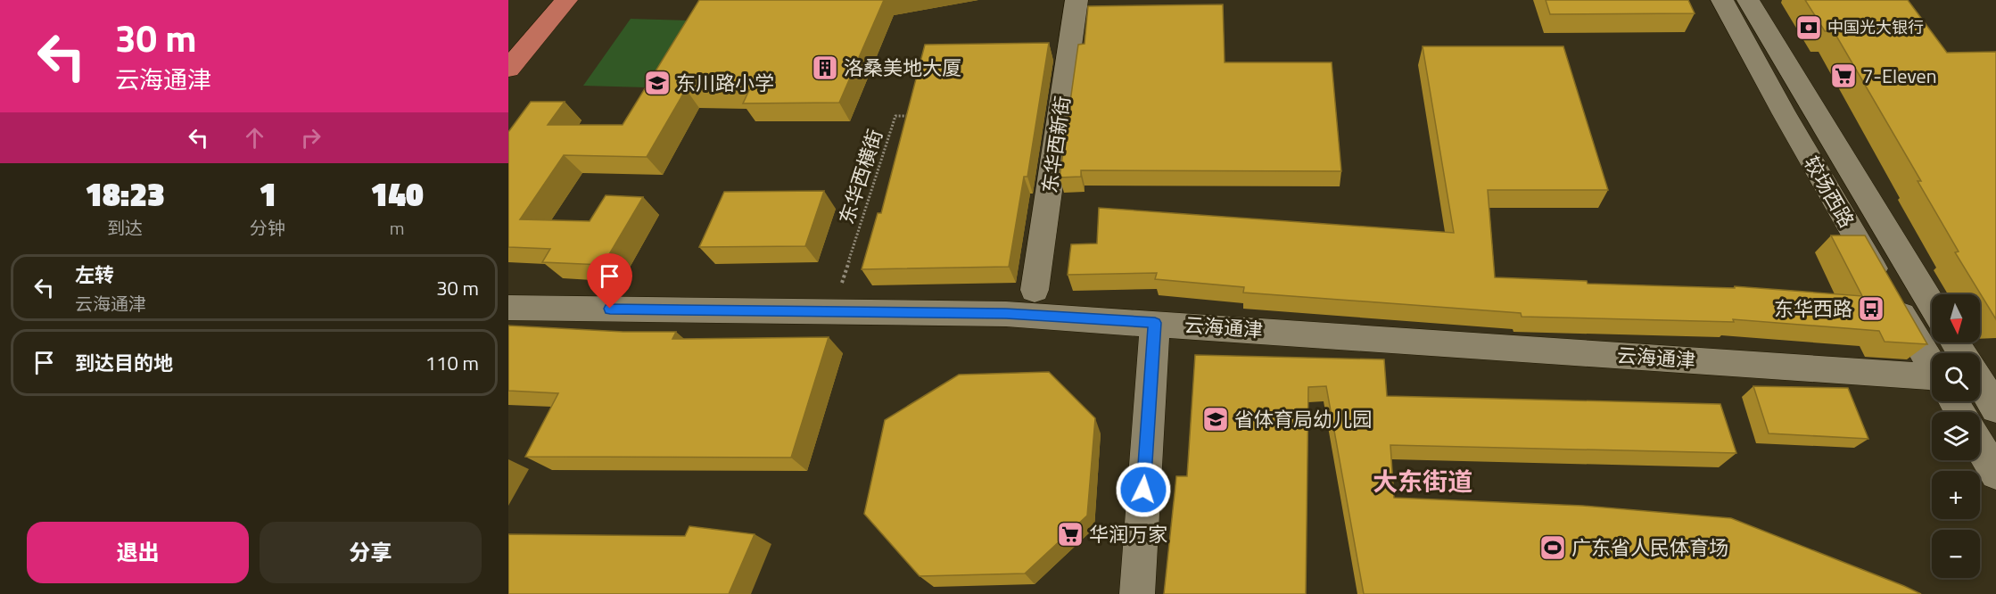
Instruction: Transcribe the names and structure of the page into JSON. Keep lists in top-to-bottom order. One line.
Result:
{"streets":{"street":["东华西新街","较场西路","云海通津"],"path":["东华西横街"]},"crossings":[["东华西横街","云海通津"]],"districts":["大东街道"],"places":{"bank":["中国光大银行"],"building":["洛桑美地大厦"],"supermarket":["7-Eleven","华润万家"],"school or university":["东川路小学","省体育局幼儿园"],"bus stop":["东华西路"],"sports":["广东省人民体育场"]},"north":"bottom","page":{"turn":["30 m","云海通津"],"eta":["18:23","到达","1","分钟","140","m"],"list":[{"name":"左转","note":"云海通津","value":"30 m"},{"name":"到达目的地","value":"110 m"}],"map_buttons":["+","−"],"buttons":["退出","分享"]}}
